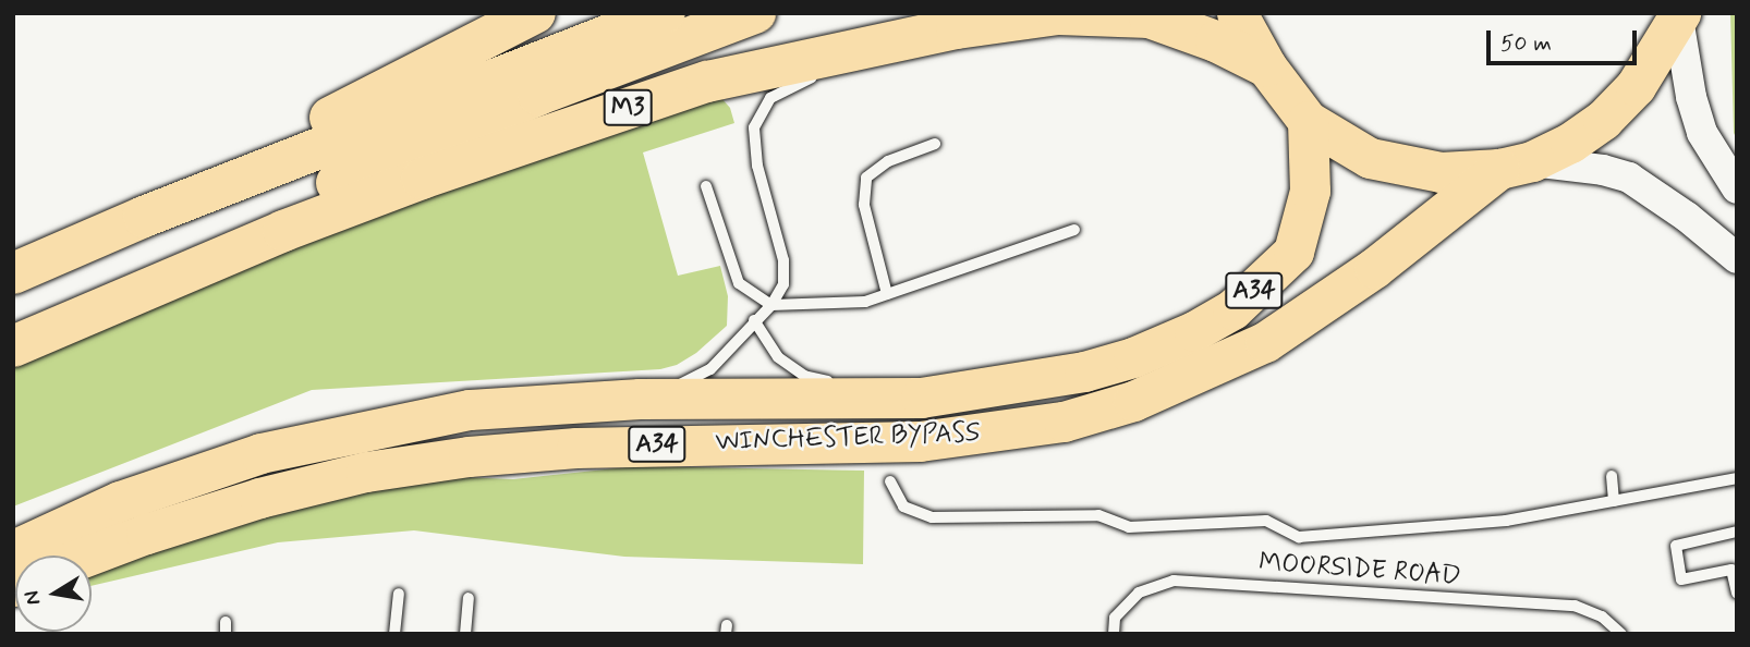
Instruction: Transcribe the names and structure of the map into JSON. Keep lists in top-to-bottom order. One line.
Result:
{"streets":{"highway":["M3","A34","WINCHESTER BYPASS"],"lane":["MOORSIDE ROAD"]},"scale_bar":"50 m","north":"left"}
